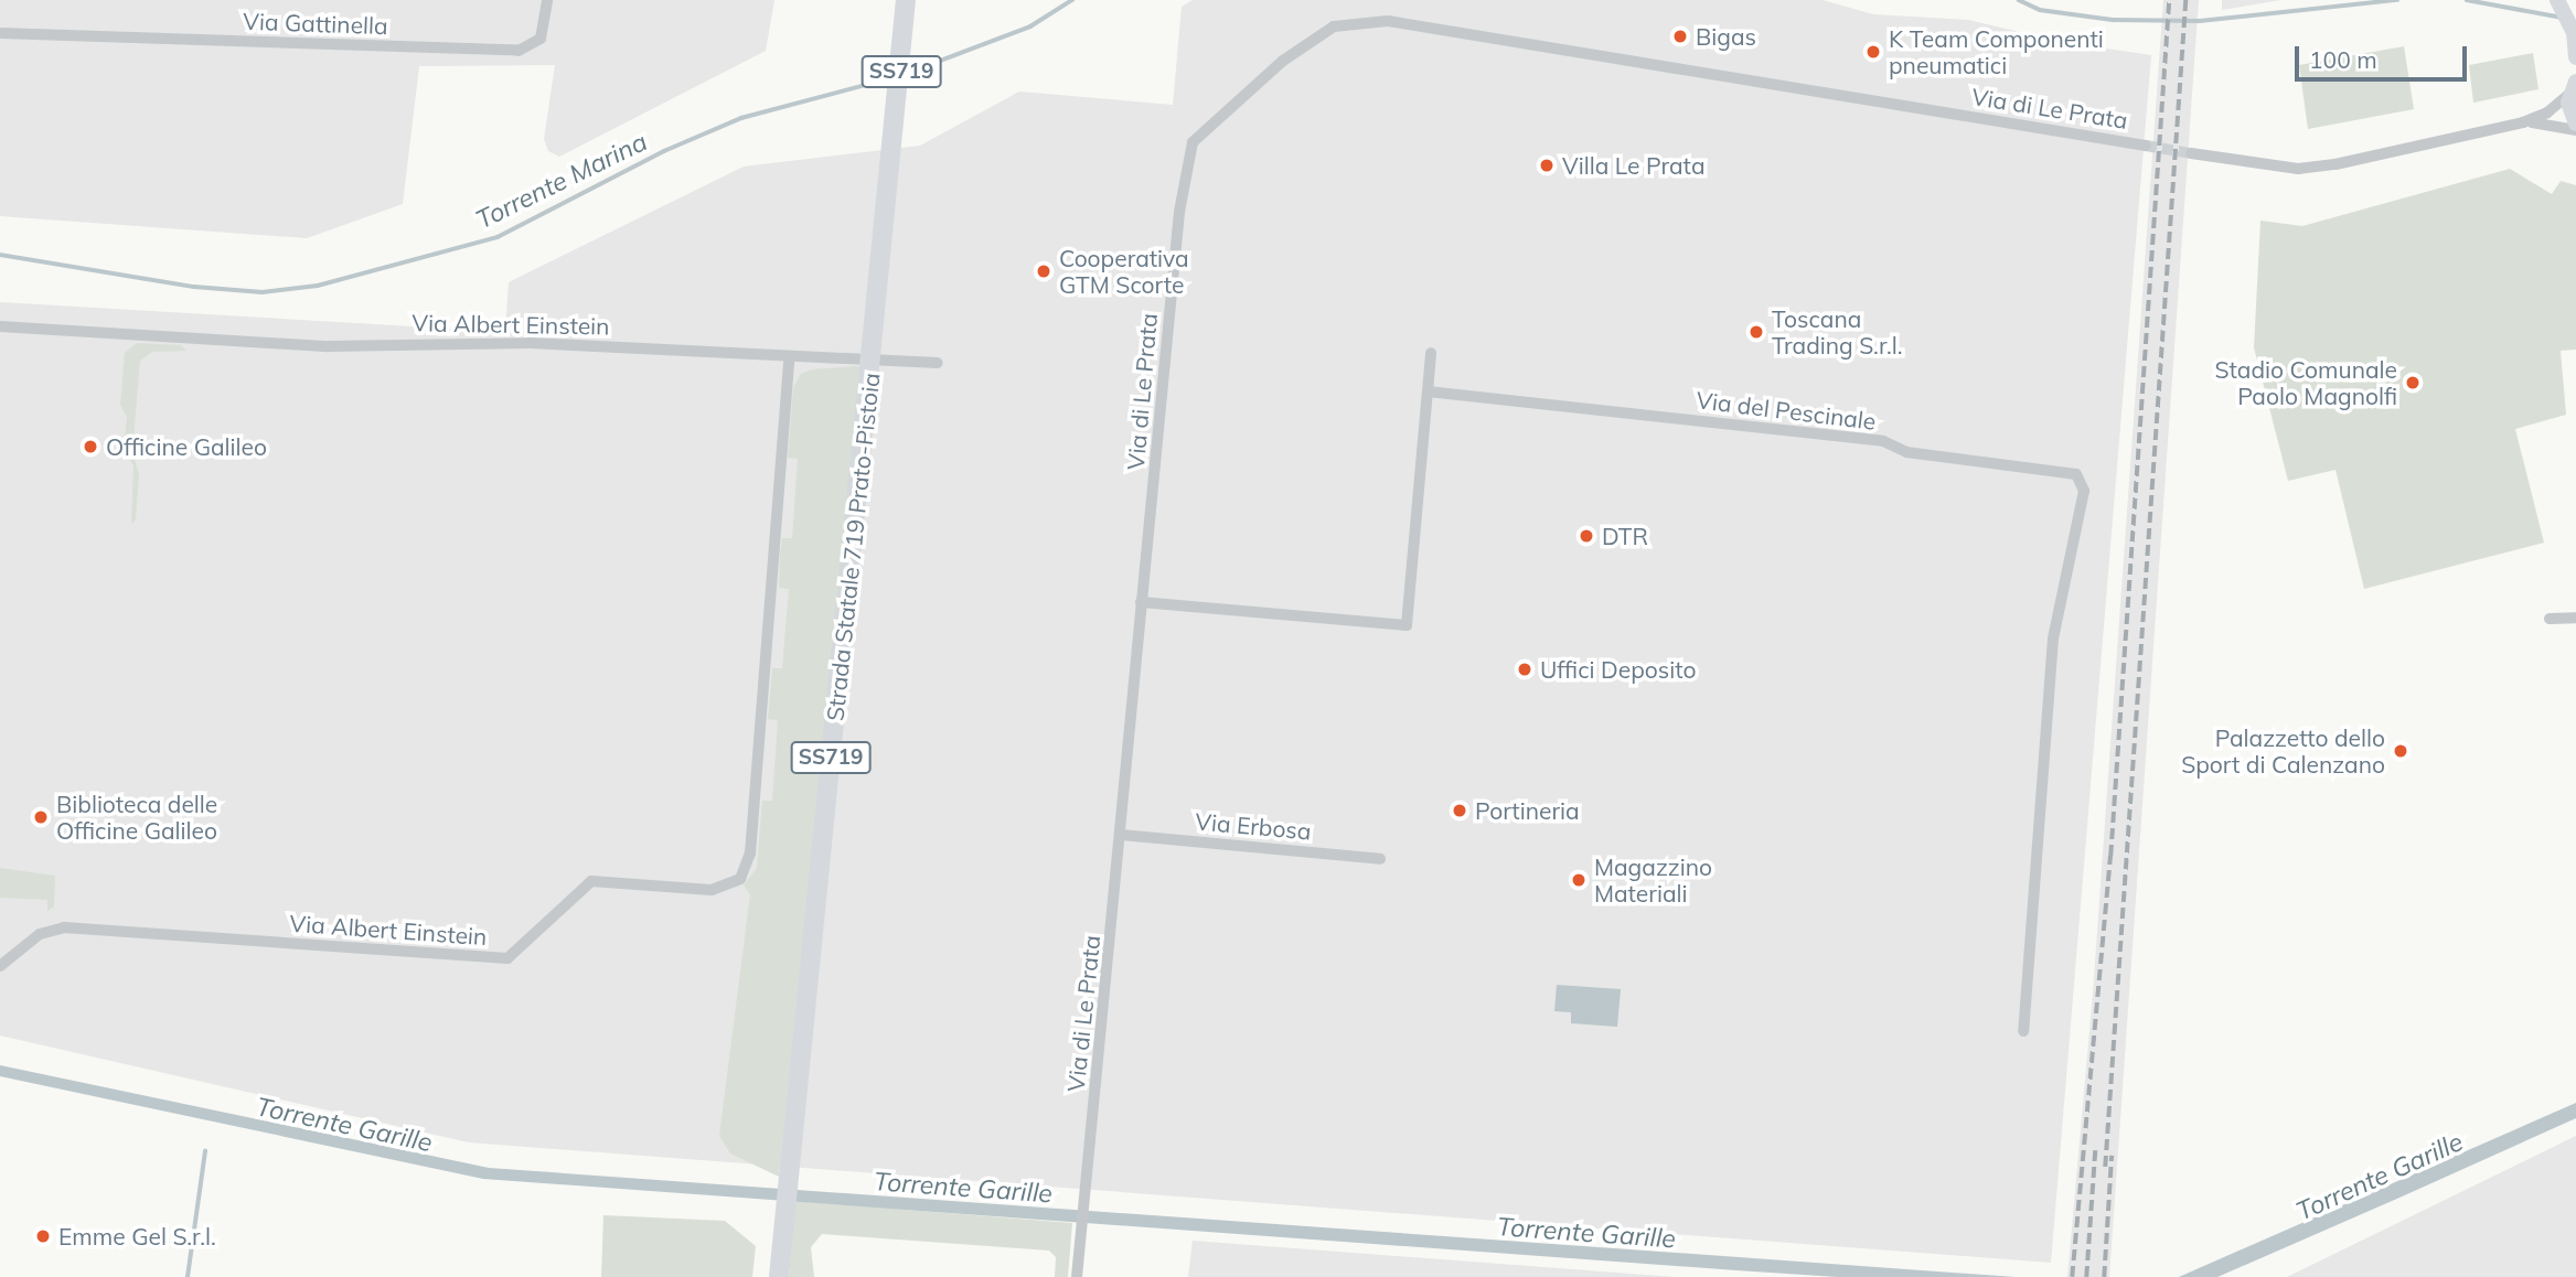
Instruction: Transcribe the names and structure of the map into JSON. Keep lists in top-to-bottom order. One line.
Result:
{"streets":{"highway":["SS719","Strada Statale 719 Prato-Pistoia"],"street":["Via Gattinella","Via di Le Prata","Via Albert Einstein","Via del Pescinale","Via Erbosa"]},"crossings":[["Via di Le Prata","Via Erbosa"]],"water":["Torrente Marina","Torrente Garille"],"places":["Bigas","K Team Componenti pneumatici","Villa Le Prata","Cooperativa GTM Scorte","Toscana Trading S.r.l.","Stadio Comunale Paolo Magnolfi","Officine Galileo","DTR","Uffici Deposito","Palazzetto dello Sport di Calenzano","Portineria","Biblioteca delle Officine Galileo","Magazzino Materiali","Emme Gel S.r.l."],"scale_bar":"100 m"}
